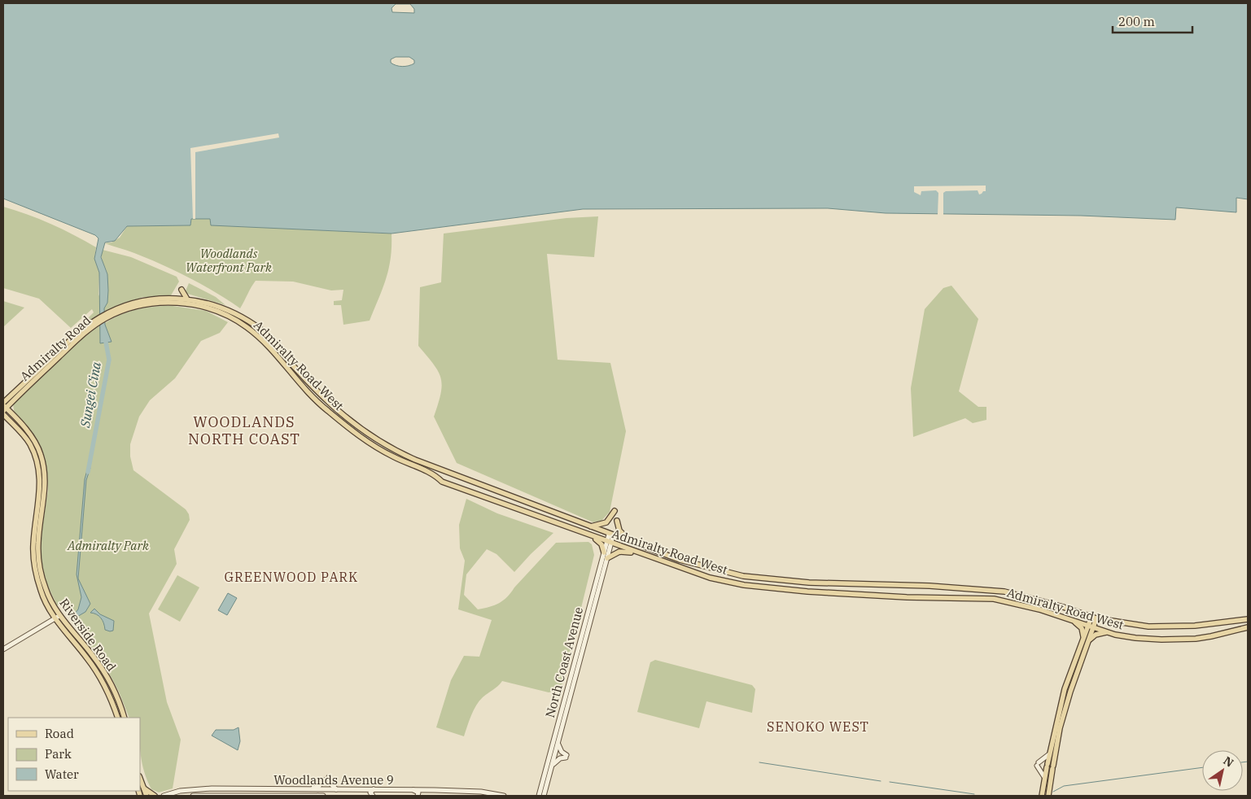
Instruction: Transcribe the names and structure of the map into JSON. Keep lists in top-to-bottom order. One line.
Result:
{"streets":{"main road":["Admiralty Road","Admiralty Road West","Riverside Road","North Coast Avenue","Woodlands Avenue 9"]},"crossings":[["Admiralty Road","Admiralty Road West"],["Admiralty Road","Riverside Road"],["Admiralty Road West","North Coast Avenue"]],"districts":["WOODLANDS NORTH COAST","GREENWOOD PARK","SENOKO WEST"],"water":["Sungei Cina"],"parks":["Woodlands Waterfront Park","Admiralty Park"],"legend":["Road","Park","Water"],"scale_bar":"200 m","north":"top right"}
